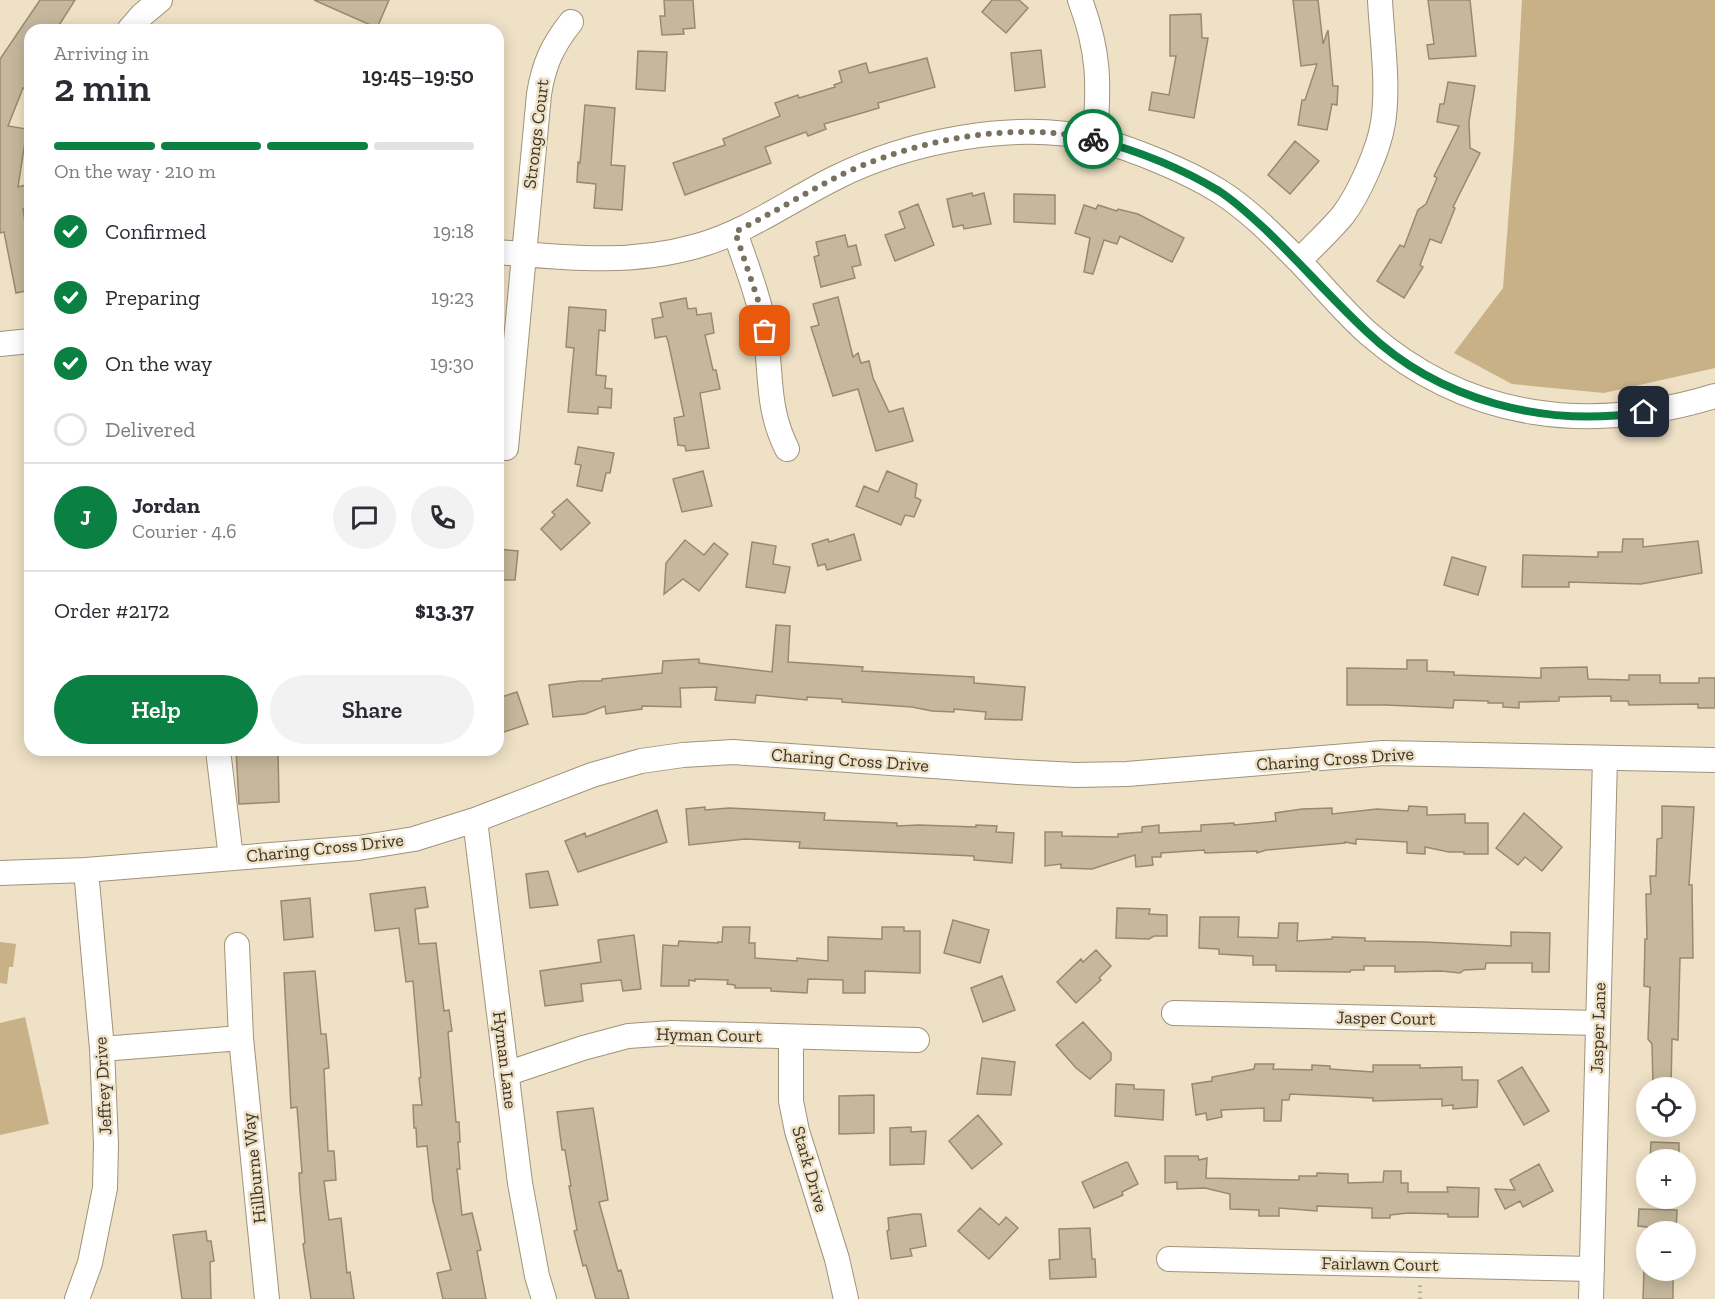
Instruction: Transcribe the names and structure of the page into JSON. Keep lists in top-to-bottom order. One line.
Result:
{"streets":{"street":["Strongs Court","Charing Cross Drive","Jasper Court","Jasper Lane","Hyman Court","Hyman Lane","Jeffrey Drive","Hillburne Way","Stark Drive","Fairlawn Court"]},"crossings":[["Charing Cross Drive","Jasper Lane"],["Charing Cross Drive","Hyman Lane"],["Charing Cross Drive","Jeffrey Drive"],["Jasper Court","Jasper Lane"],["Jasper Lane","Fairlawn Court"],["Hyman Court","Hyman Lane"],["Hyman Court","Stark Drive"]],"page":{"heading":["2 min","Arriving in","19:45–19:50"],"panel":["Jordan","Courier · 4.6","Order #2172","$13.37"],"bar":"On the way · 210 m","list":[["Confirmed","19:18"],["Preparing","19:23"],["On the way","19:30"],"Delivered"],"round":"J","buttons":["Help","Share"],"map_buttons":["+","−"]}}
